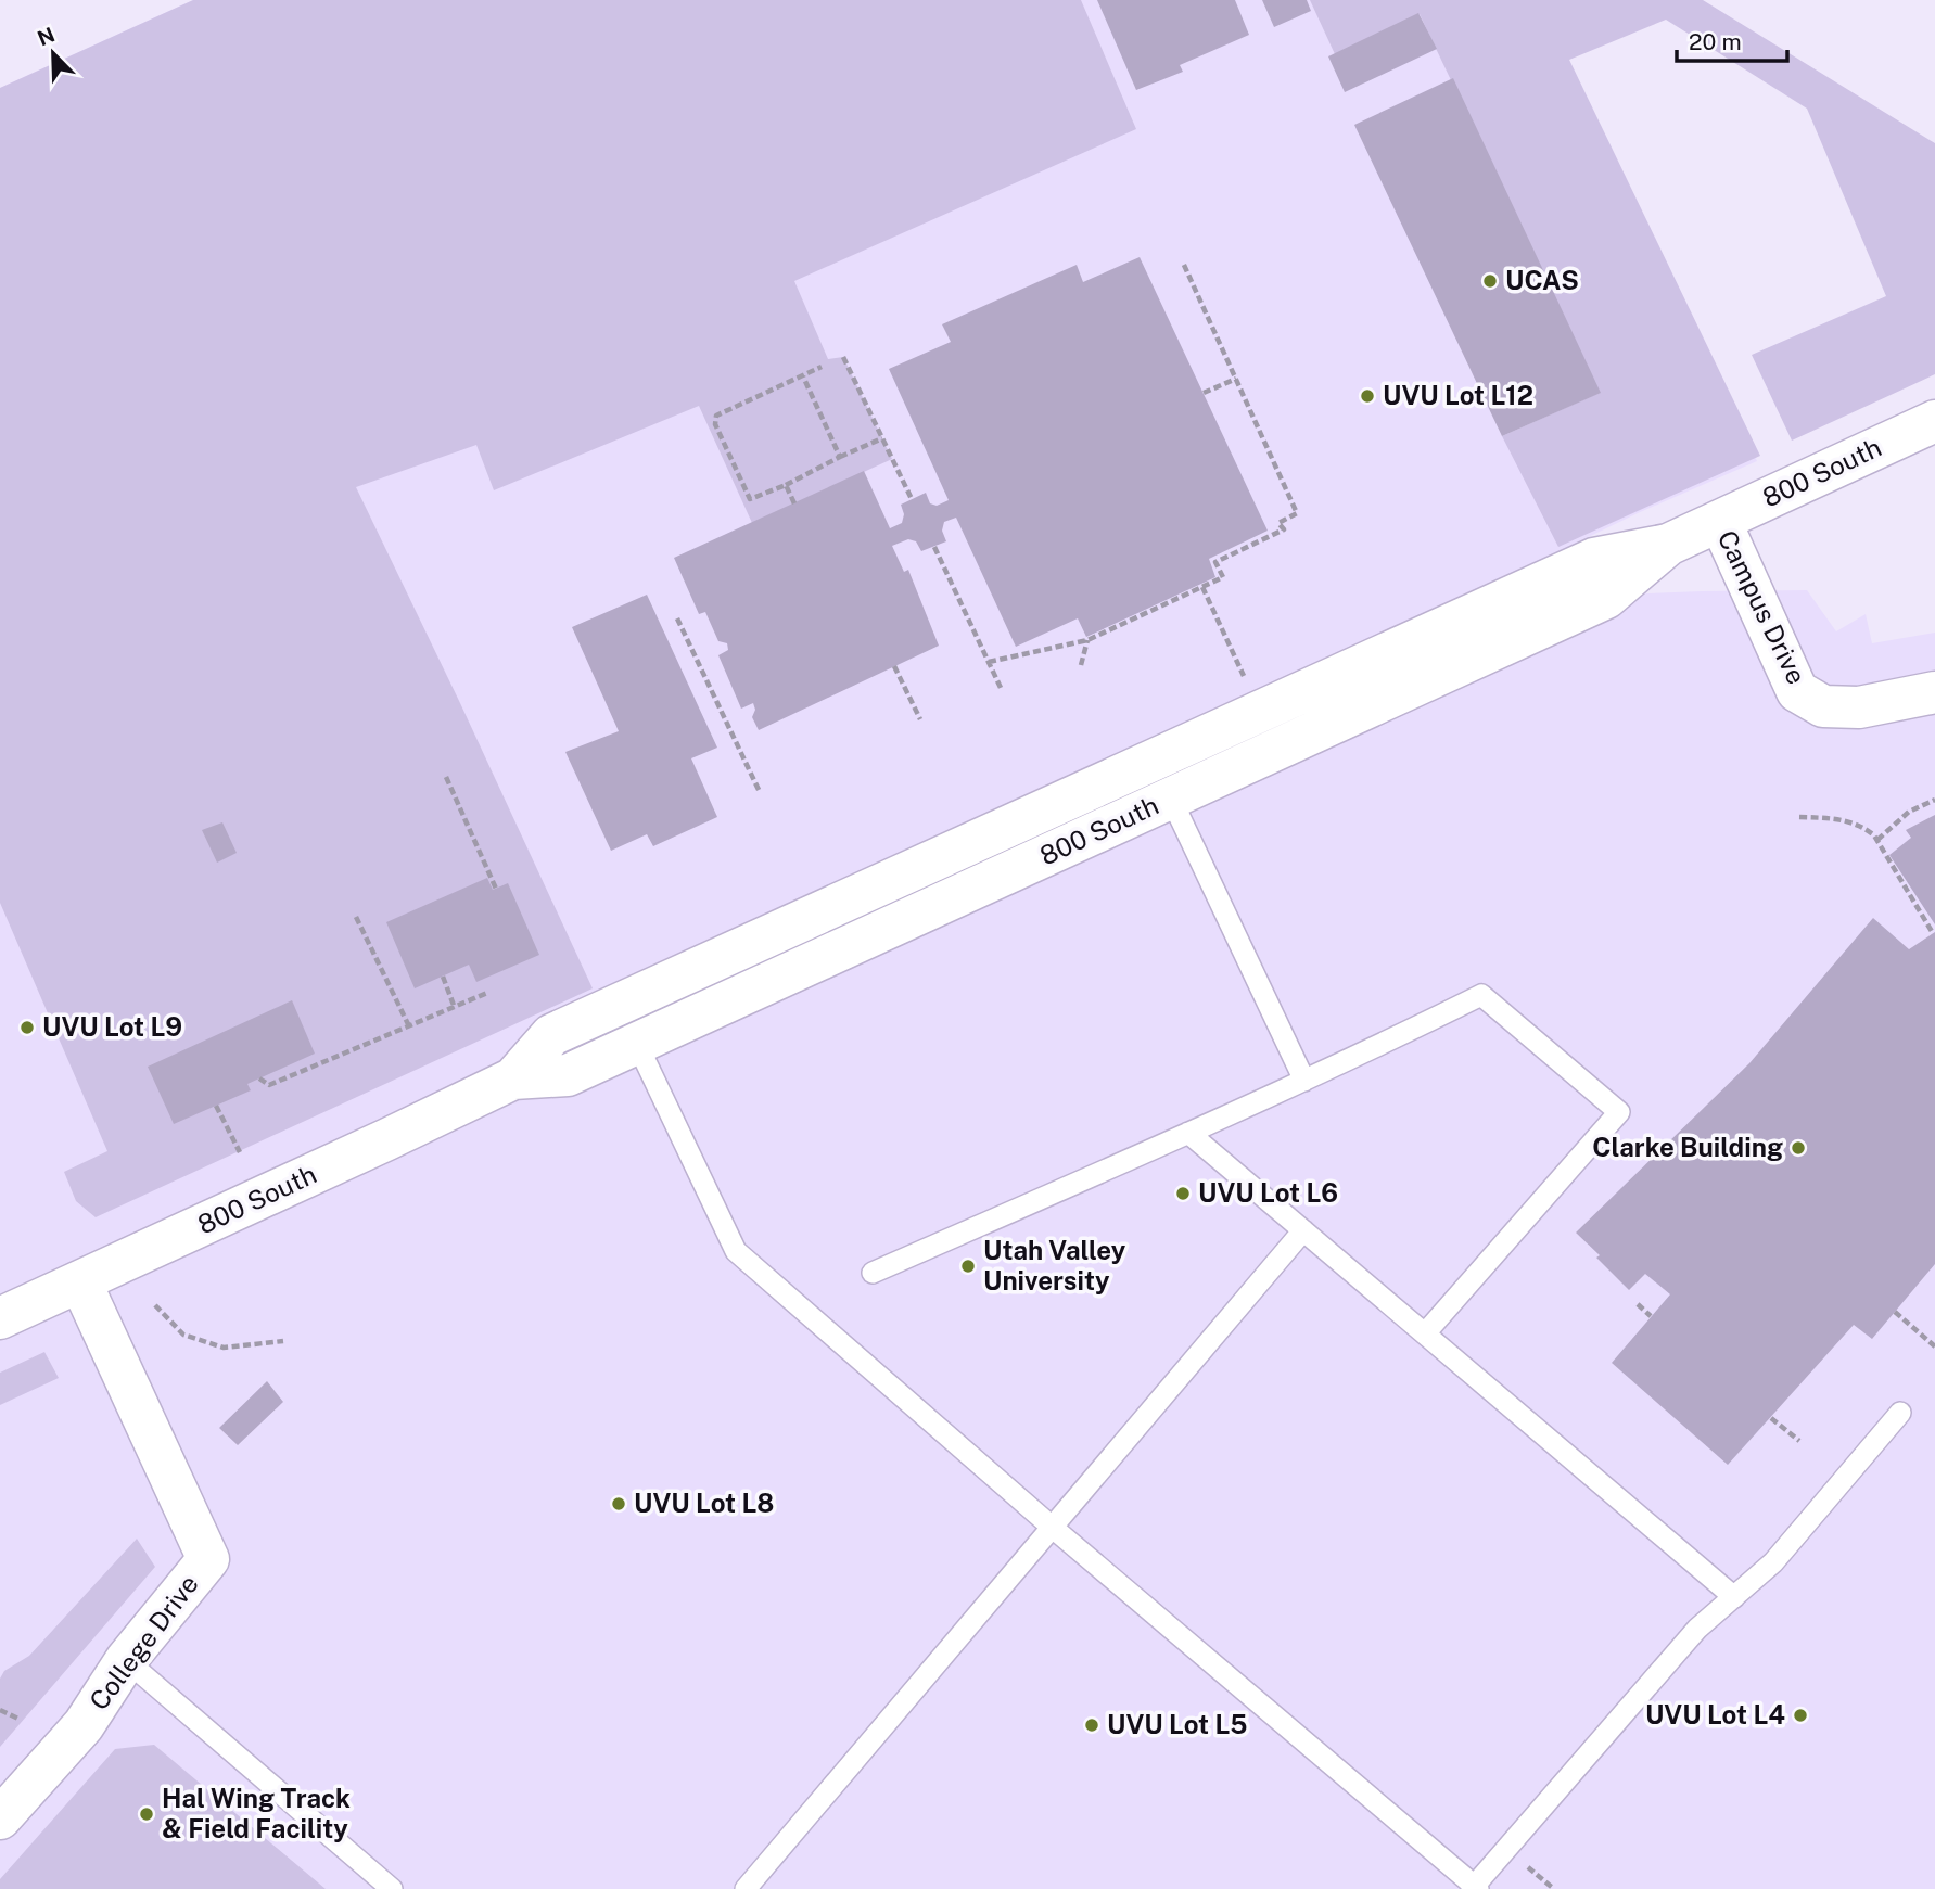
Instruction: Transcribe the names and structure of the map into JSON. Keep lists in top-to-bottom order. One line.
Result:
{"streets":{"street":["800 South","Campus Drive","College Drive"]},"crossings":[["800 South","Campus Drive"],["800 South","College Drive"]],"places":["UCAS","UVU Lot L12","UVU Lot L9","Clarke Building","UVU Lot L6","Utah Valley University","UVU Lot L8","UVU Lot L4","UVU Lot L5","Hal Wing Track & Field Facility"],"scale_bar":"20 m","north":"top left"}
